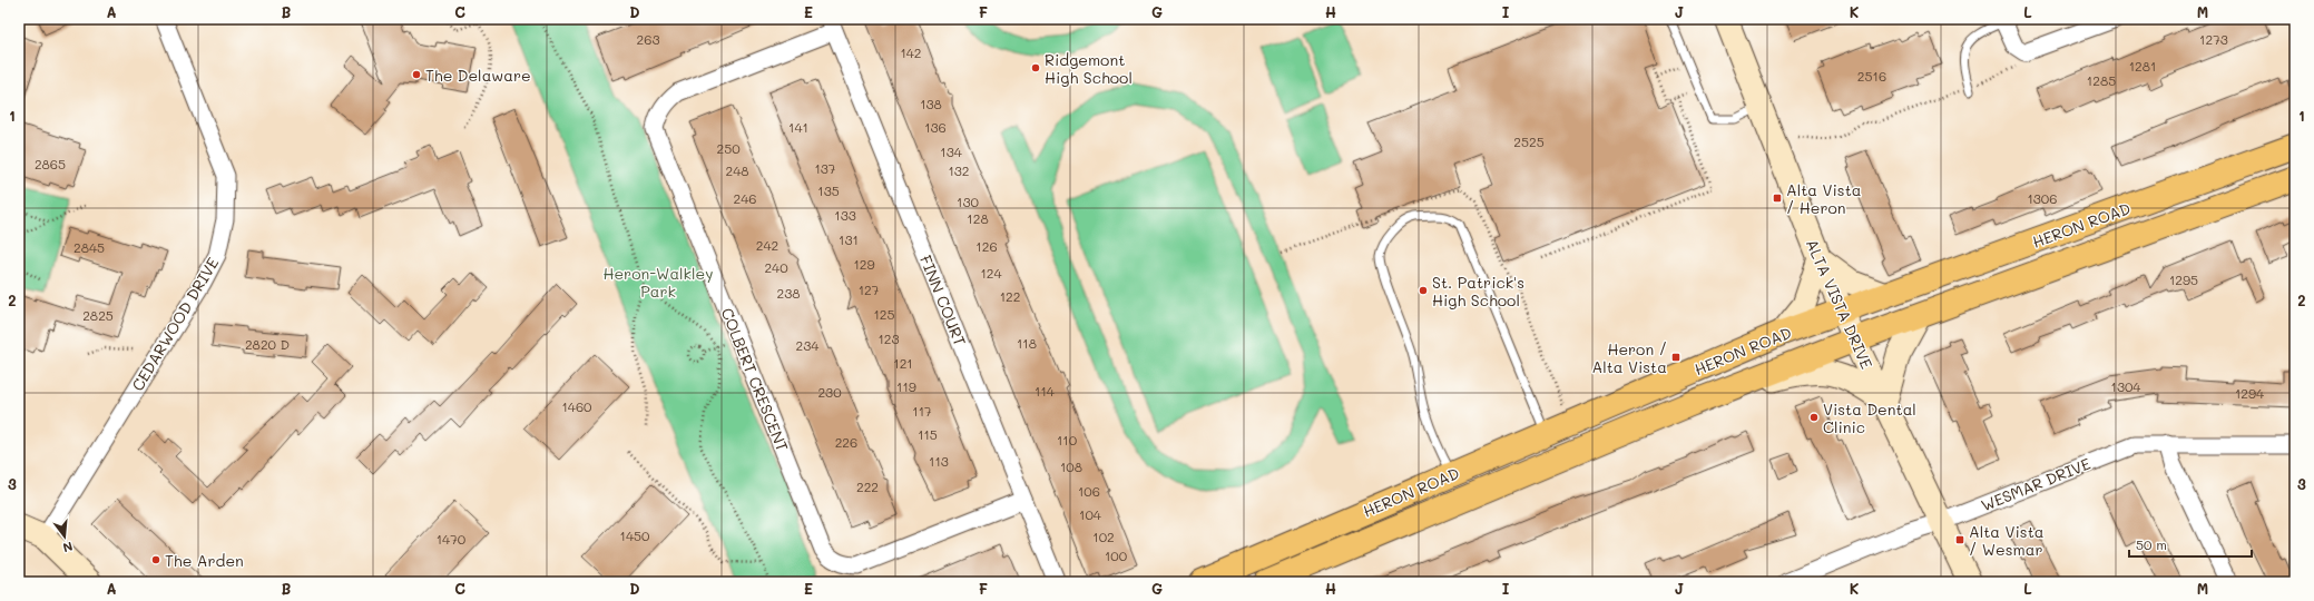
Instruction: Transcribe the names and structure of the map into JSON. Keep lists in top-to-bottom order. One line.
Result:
{"streets":{"main road":["HERON ROAD"],"street":["FINN COURT","ALTA VISTA DRIVE","CEDARWOOD DRIVE","COLBERT CRESCENT","WESMAR DRIVE"]},"crossings":[["HERON ROAD","ALTA VISTA DRIVE"],["FINN COURT","COLBERT CRESCENT"],["ALTA VISTA DRIVE","WESMAR DRIVE"]],"parks":["Heron-Walkley Park"],"places":{"other":["Ridgemont High School","The Delaware","St. Patrick's High School","Vista Dental Clinic","The Arden"],"transit":["Alta Vista / Heron","Heron / Alta Vista","Alta Vista / Wesmar"]},"house_numbers":["263","1273","142","1281","2516","1285","138","141","136","2525","250","134","2865","137","248","132","135","246","1306","130","133","128","131","242","126","2845","129","240","124","1295","127","238","122","125","2825","123","118","2820 D","234","121","119","1304","114","230","1294","1460","117","115","110","226","113","108","222","106","104","1450","102","1470","100"],"scale_bar":"50 m","north":"bottom","grid":{"columns":["A","B","C","D","E","F","G","H","I","J","K","L","M"],"rows":["1","2","3"]}}
